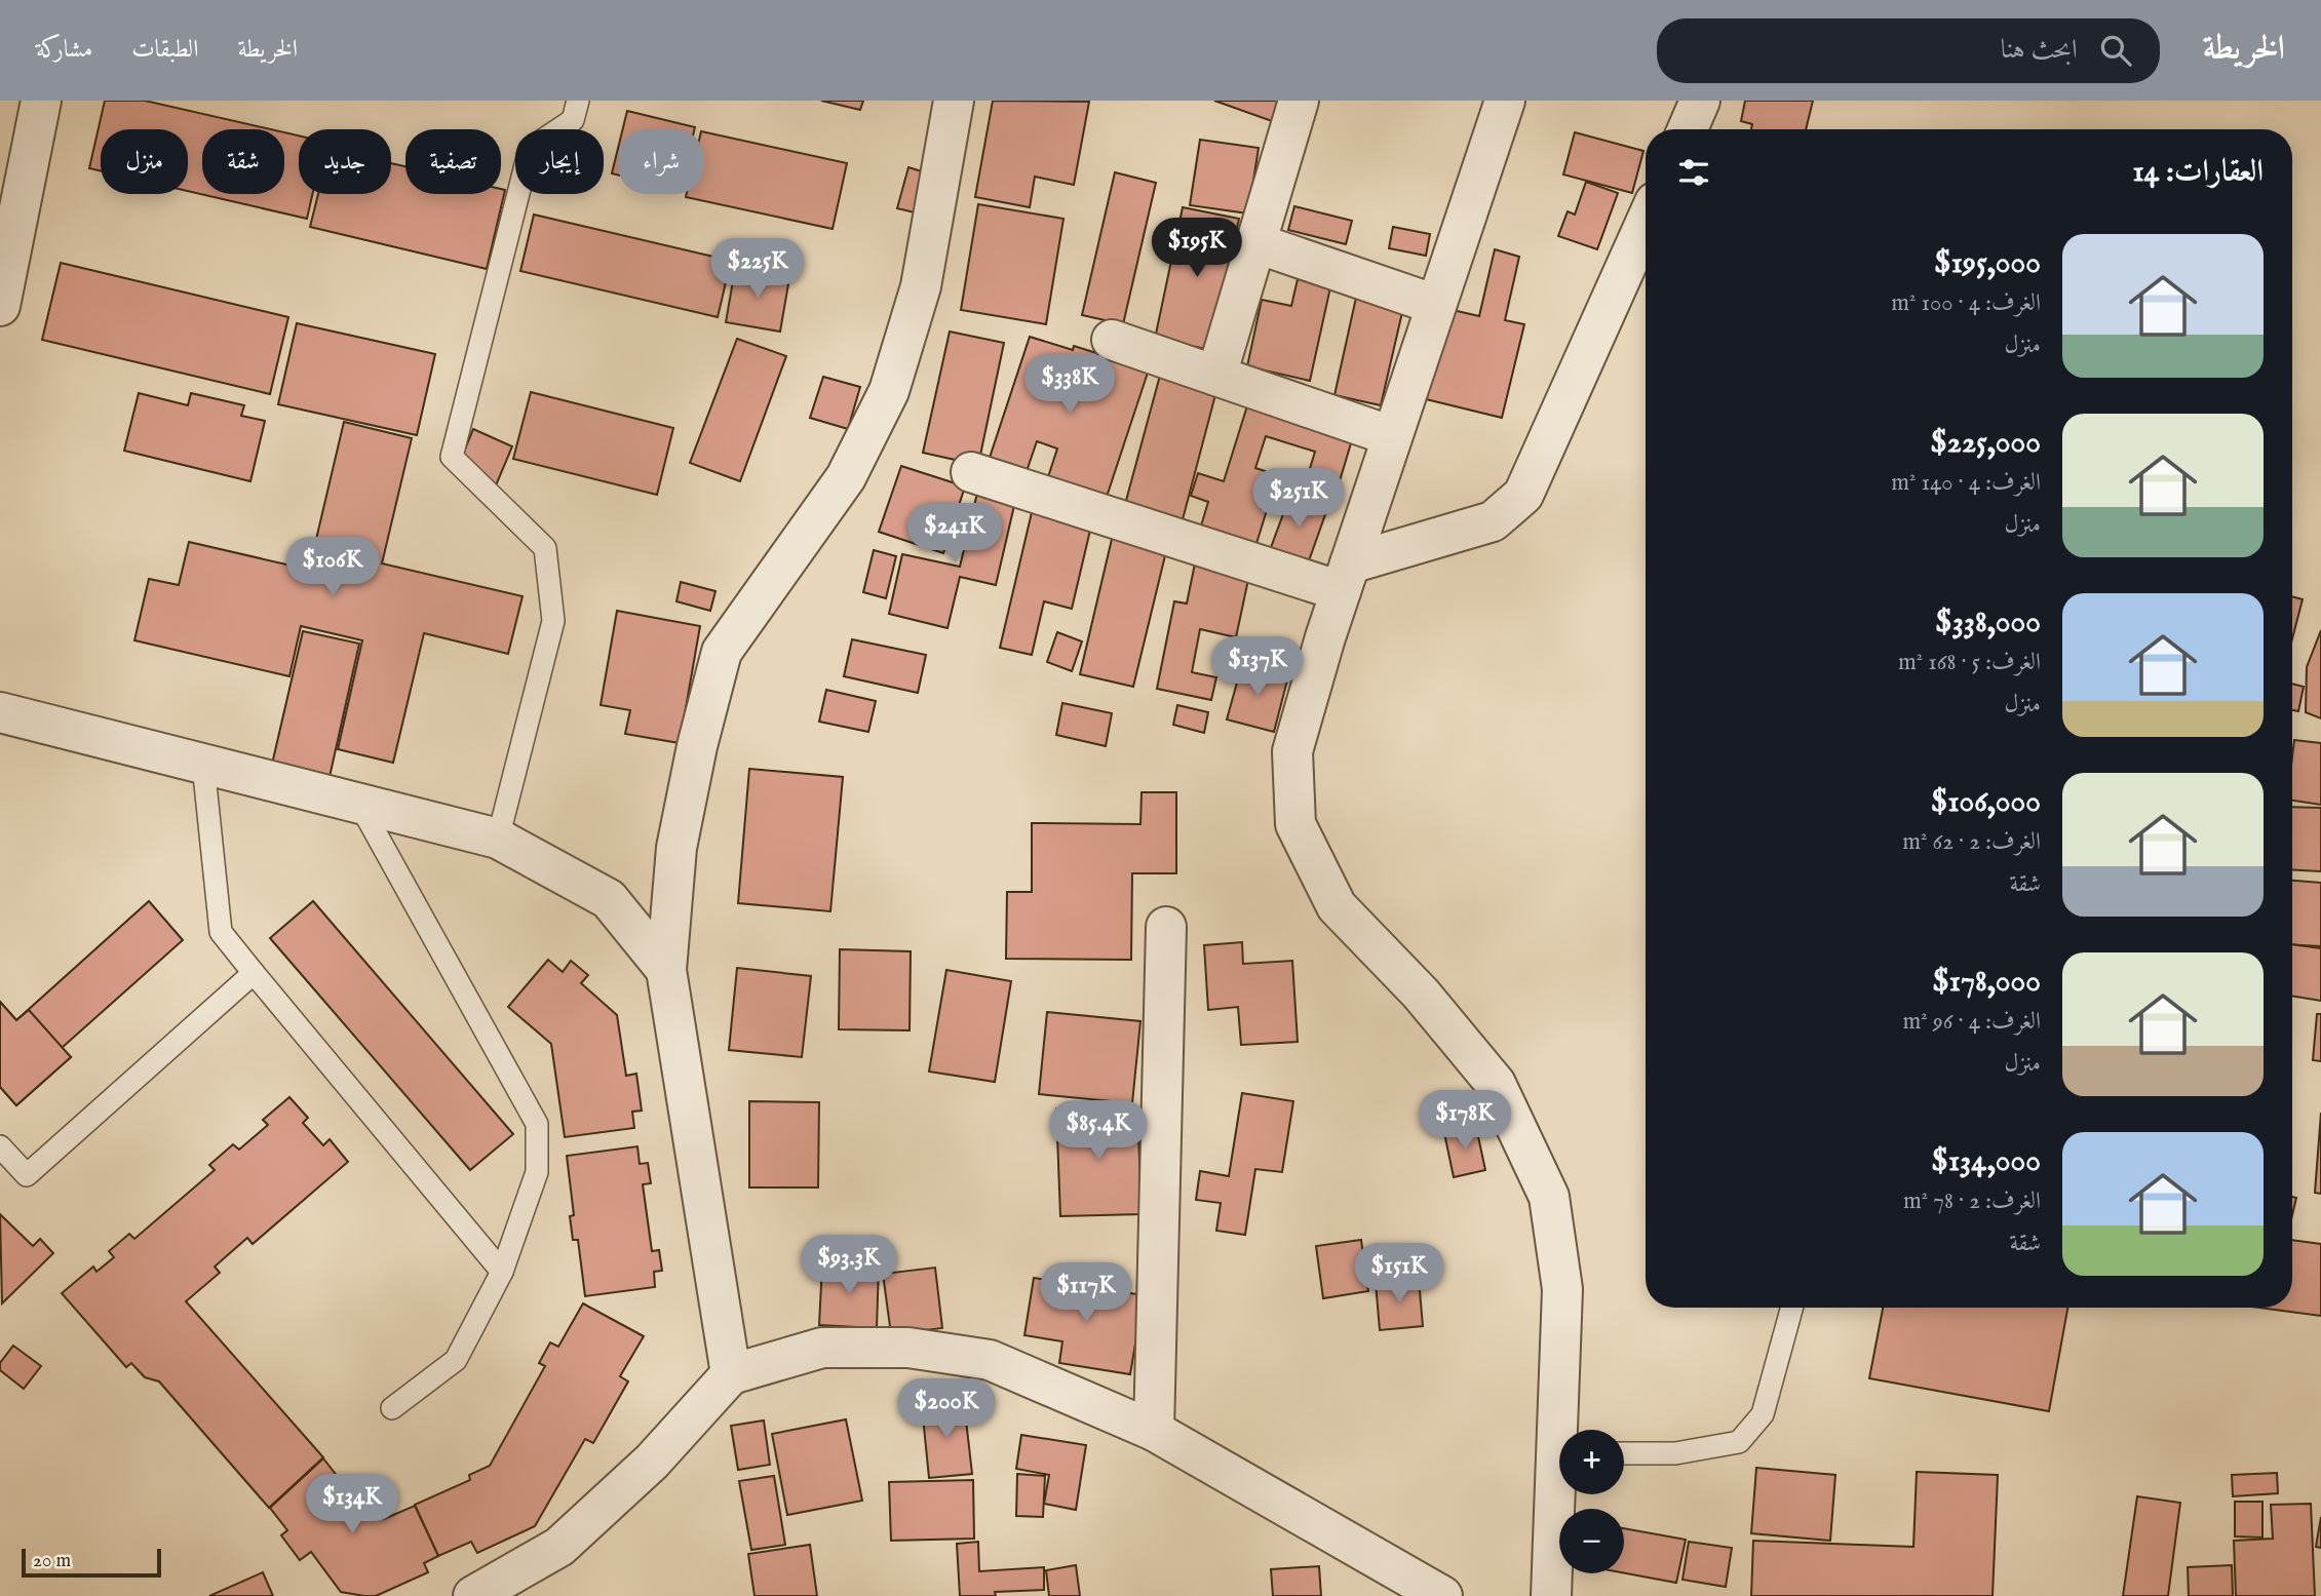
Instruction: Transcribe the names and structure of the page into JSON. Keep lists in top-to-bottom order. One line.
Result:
{"scale_bar":"20 m","page":{"header":"الخريطة","search":"ابحث هنا","nav":["الخريطة","الطبقات","مشاركة"],"chip":["شراء","إيجار","تصفية","جديد","شقة","منزل"],"heading":"العقارات: 14","list":[{"name":"$195,000","note":"الغرف: 4 · 100 m² · منزل"},{"name":"$225,000","note":"الغرف: 4 · 140 m² · منزل"},{"name":"$338,000","note":"الغرف: 5 · 168 m² · منزل"},{"name":"$106,000","note":"الغرف: 2 · 62 m² · شقة"},{"name":"$178,000","note":"الغرف: 4 · 96 m² · منزل"},{"name":"$134,000","note":"الغرف: 2 · 78 m² · شقة"}],"price":["$195K","$225K","$338K","$251K","$241K","$106K","$137K","$178K","$85.4K","$93.3K","$151K","$117K","$200K","$134K"],"map_buttons":["+","−"],"scale":"20 m"}}
